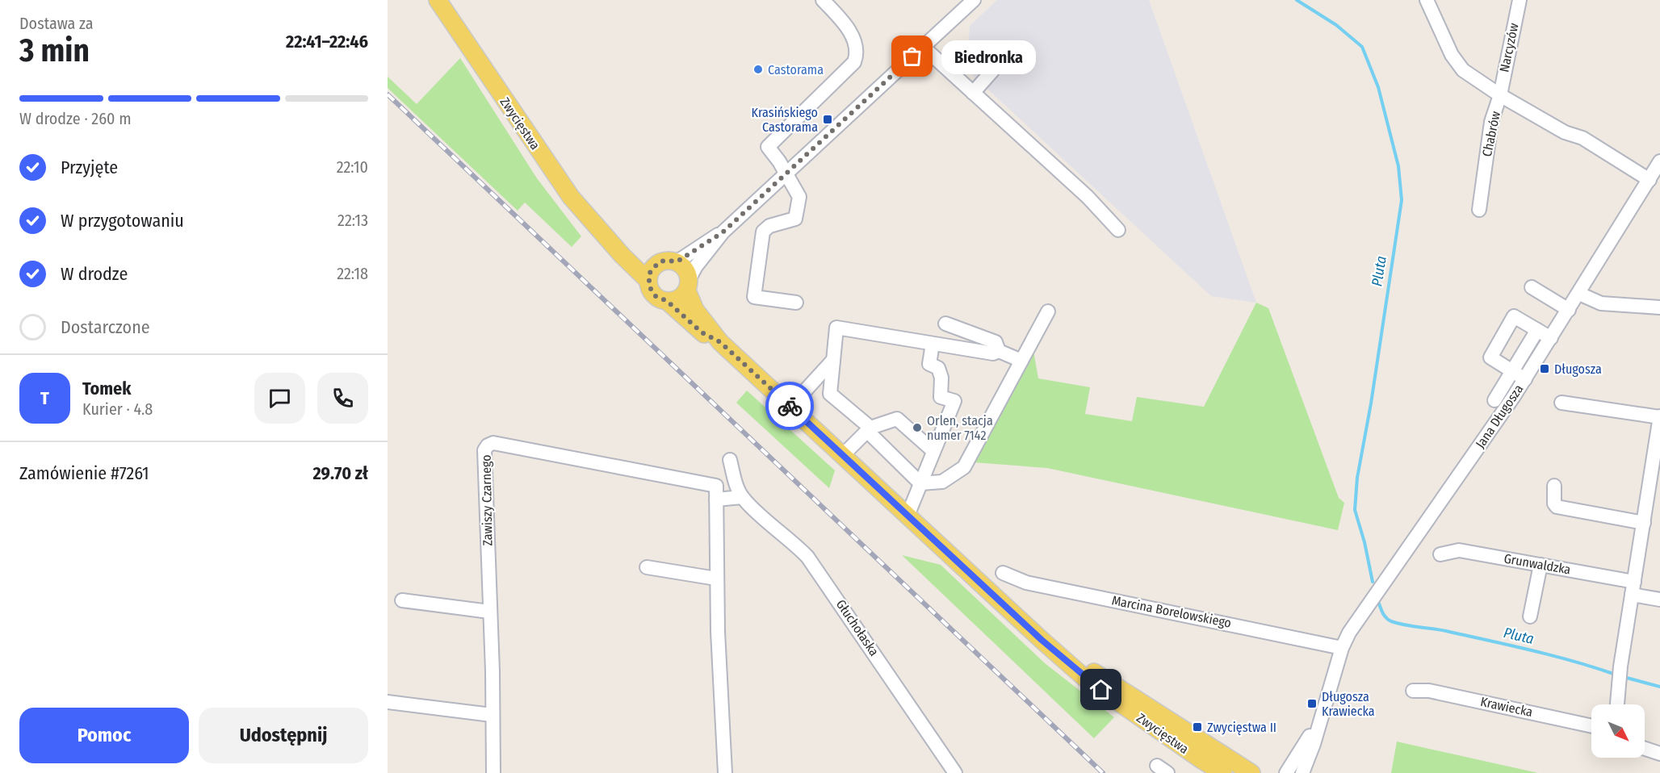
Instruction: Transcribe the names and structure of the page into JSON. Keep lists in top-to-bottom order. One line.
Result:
{"streets":{"main road":["Zwycięstwa"],"street":["Narcyzów","Chabrów","Jana Długosza","Zawiszy Czarnego","Grunwaldzka","Marcina Borelowskiego","Głuchołaska","Krawiecka"]},"crossings":[["Narcyzów","Chabrów"],["Jana Długosza","Marcina Borelowskiego"]],"water":["Pluta"],"places":{"other":["Biedronka","Castorama","Orlen, stacja numer 7142"],"transit":["Krasińskiego Castorama","Długosza","Długosza Krawiecka","Zwycięstwa II"]},"north":"bottom right","page":{"heading":["3 min","Dostawa za","22:41–22:46"],"panel":["Tomek","Kurier · 4.8","Zamówienie #7261","29.70 zł"],"bubble":"Biedronka","bar":"W drodze · 260 m","list":[["Przyjęte","22:10"],["W przygotowaniu","22:13"],["W drodze","22:18"],"Dostarczone"],"round":"T","buttons":["Pomoc","Udostępnij"]}}
